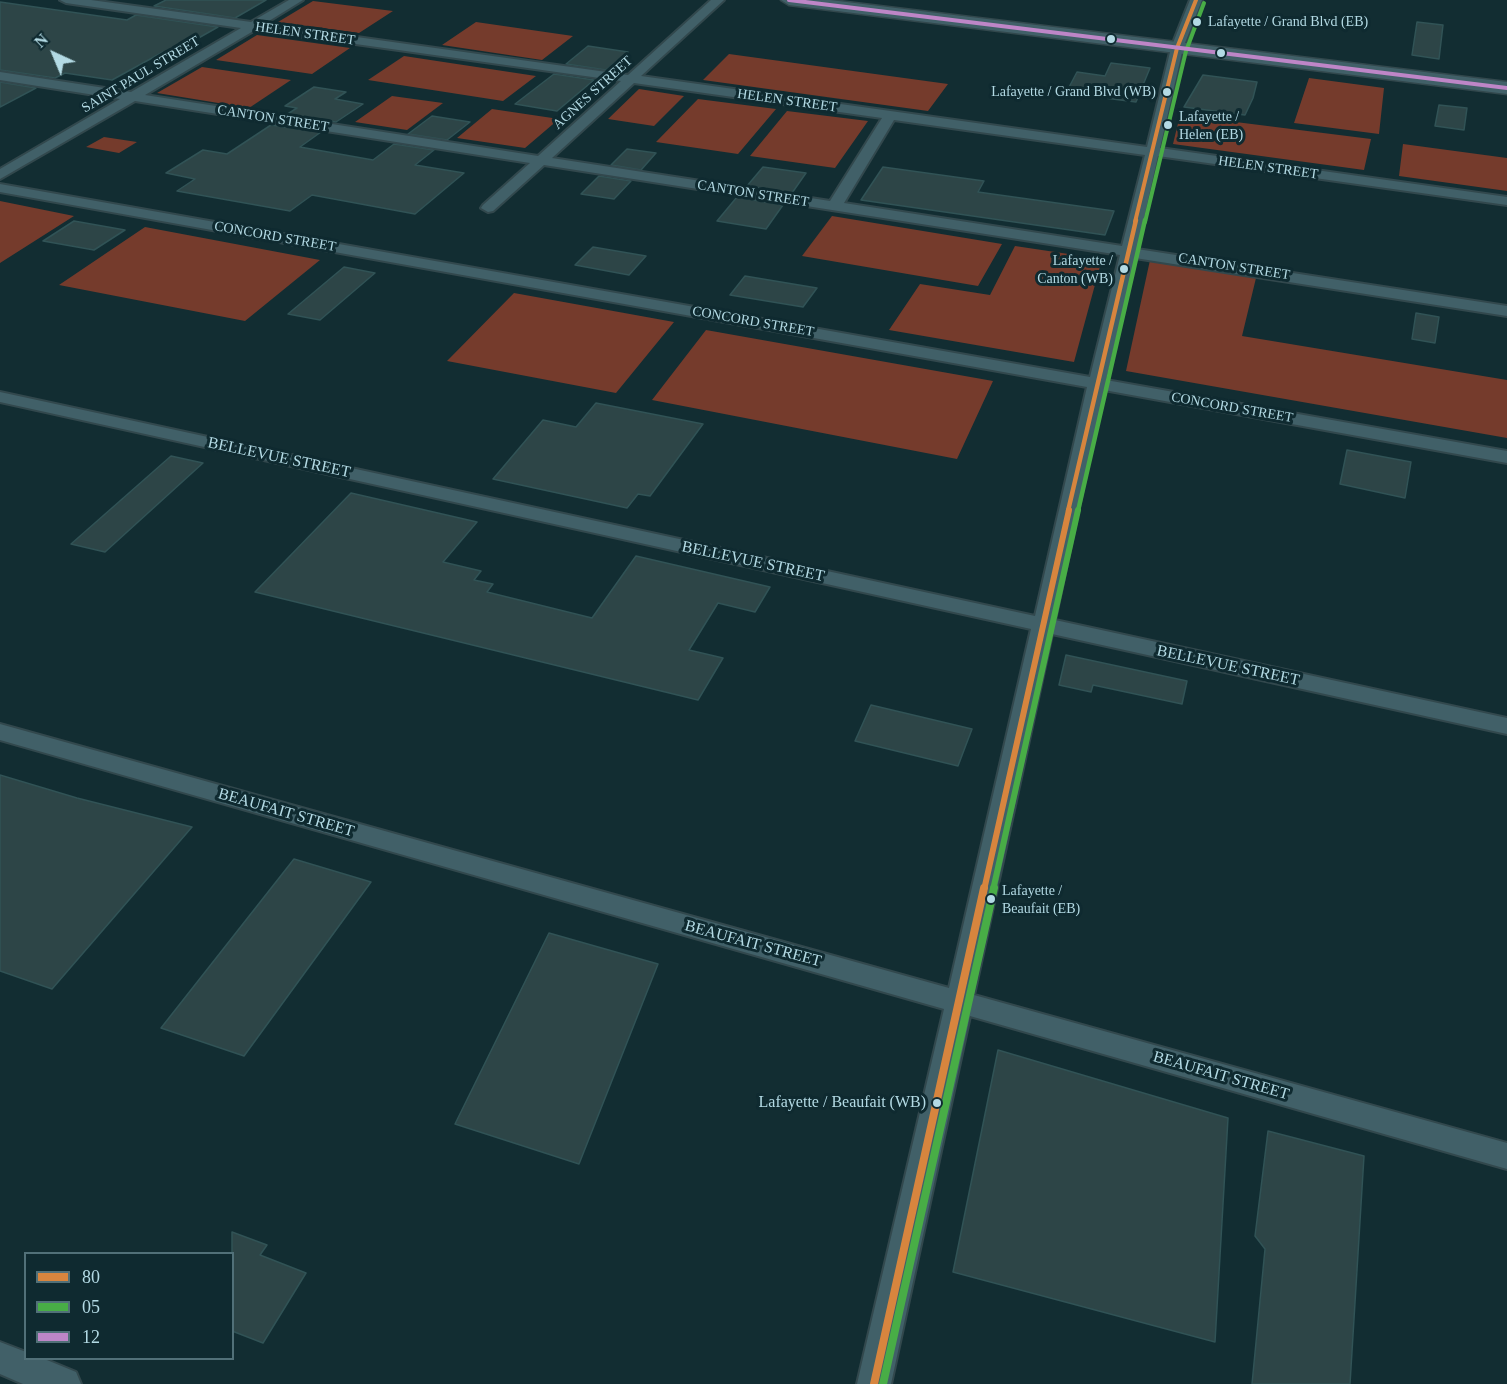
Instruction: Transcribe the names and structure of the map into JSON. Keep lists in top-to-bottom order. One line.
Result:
{"streets":{"street":["HELEN STREET","SAINT PAUL STREET","AGNES STREET","CANTON STREET","CONCORD STREET","BELLEVUE STREET","BEAUFAIT STREET"]},"crossings":[["HELEN STREET","SAINT PAUL STREET"],["HELEN STREET","AGNES STREET"],["SAINT PAUL STREET","CANTON STREET"],["AGNES STREET","CANTON STREET"]],"places":["Lafayette / Grand Blvd (EB)","Lafayette / Grand Blvd (WB)","Lafayette / Helen (EB)","Lafayette / Canton (WB)","Lafayette / Beaufait (EB)","Lafayette / Beaufait (WB)"],"lines":["transit line 80","transit line 12","transit line 05"],"legend":["80","05","12"],"north":"top left"}
